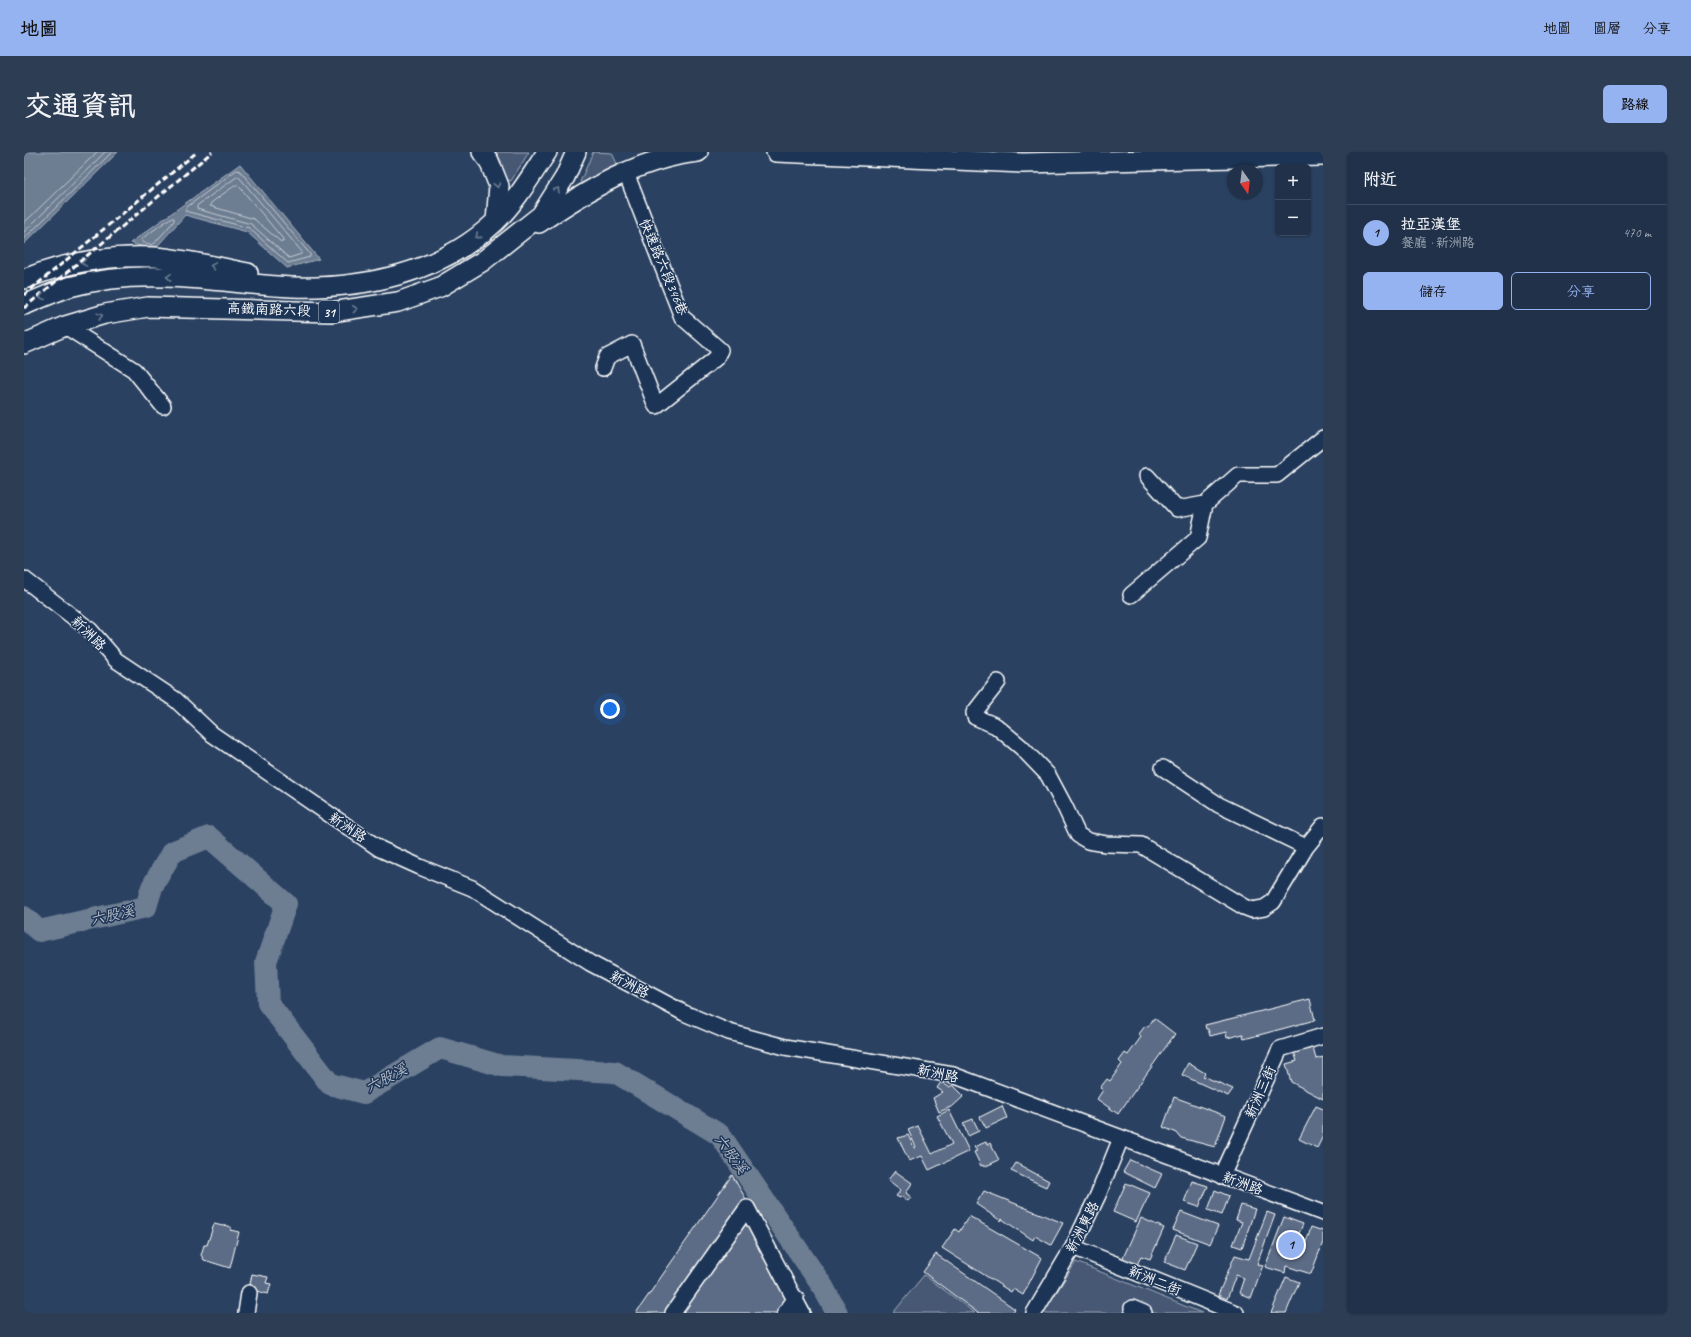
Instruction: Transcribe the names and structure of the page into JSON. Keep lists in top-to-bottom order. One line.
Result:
{"streets":{"main road":["高鐵南路六段","31"],"street":["快速路六段346巷","新洲路","新洲三街","新洲東路","新洲二街"]},"crossings":[["快速路六段346巷","31"],["高鐵南路六段","31"],["新洲路","新洲三街"],["新洲路","新洲東路"],["新洲東路","新洲二街"]],"water":["六股溪"],"north":"bottom","page":{"header":"地圖","nav":["地圖","圖層","分享"],"buttons":["路線",["儲存","分享"]],"title":"交通資訊","heading":"附近","map_buttons":["+","−"],"list":[{"mark":"1","name":"拉亞漢堡","note":"餐廳 · 新洲路","value":"470 m"}],"pins":"1"}}
